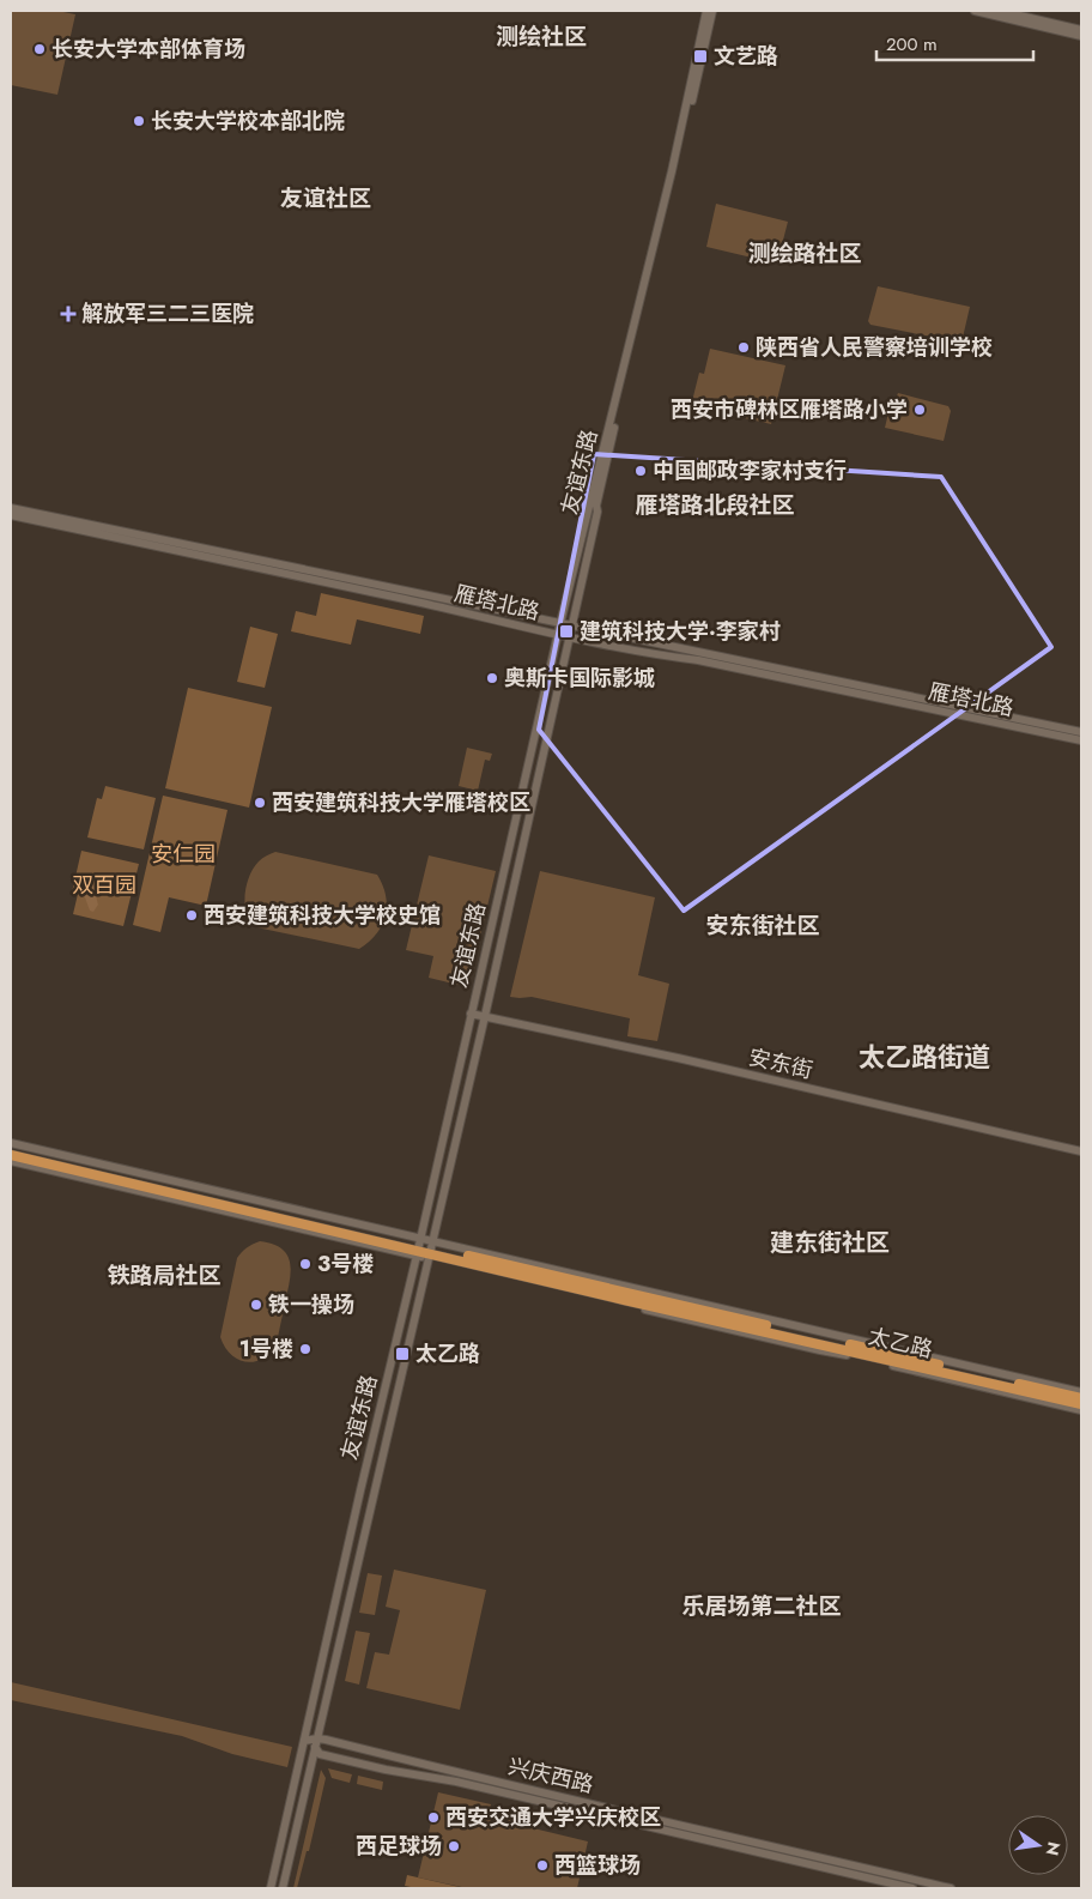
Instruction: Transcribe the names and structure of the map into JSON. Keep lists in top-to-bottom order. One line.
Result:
{"streets":{"main road":["友谊东路","雁塔北路","安东街","太乙路","兴庆西路"]},"crossings":[["友谊东路","雁塔北路"],["友谊东路","安东街"],["友谊东路","太乙路"],["友谊东路","兴庆西路"]],"districts":["测绘社区","友谊社区","测绘路社区","雁塔路北段社区","安东街社区","太乙路街道","建东街社区","铁路局社区","乐居场第二社区"],"parks":["安仁园","双百园"],"places":{"other":["长安大学本部体育场","长安大学校本部北院","陕西省人民警察培训学校","西安市碑林区雁塔路小学","中国邮政李家村支行","奥斯卡国际影城","西安建筑科技大学雁塔校区","西安建筑科技大学校史馆","3号楼","铁一操场","1号楼","西安交通大学兴庆校区","西足球场","西篮球场"],"transit":["文艺路","建筑科技大学·李家村","太乙路"],"health":["解放军三二三医院"]},"scale_bar":"200 m","north":"right"}
